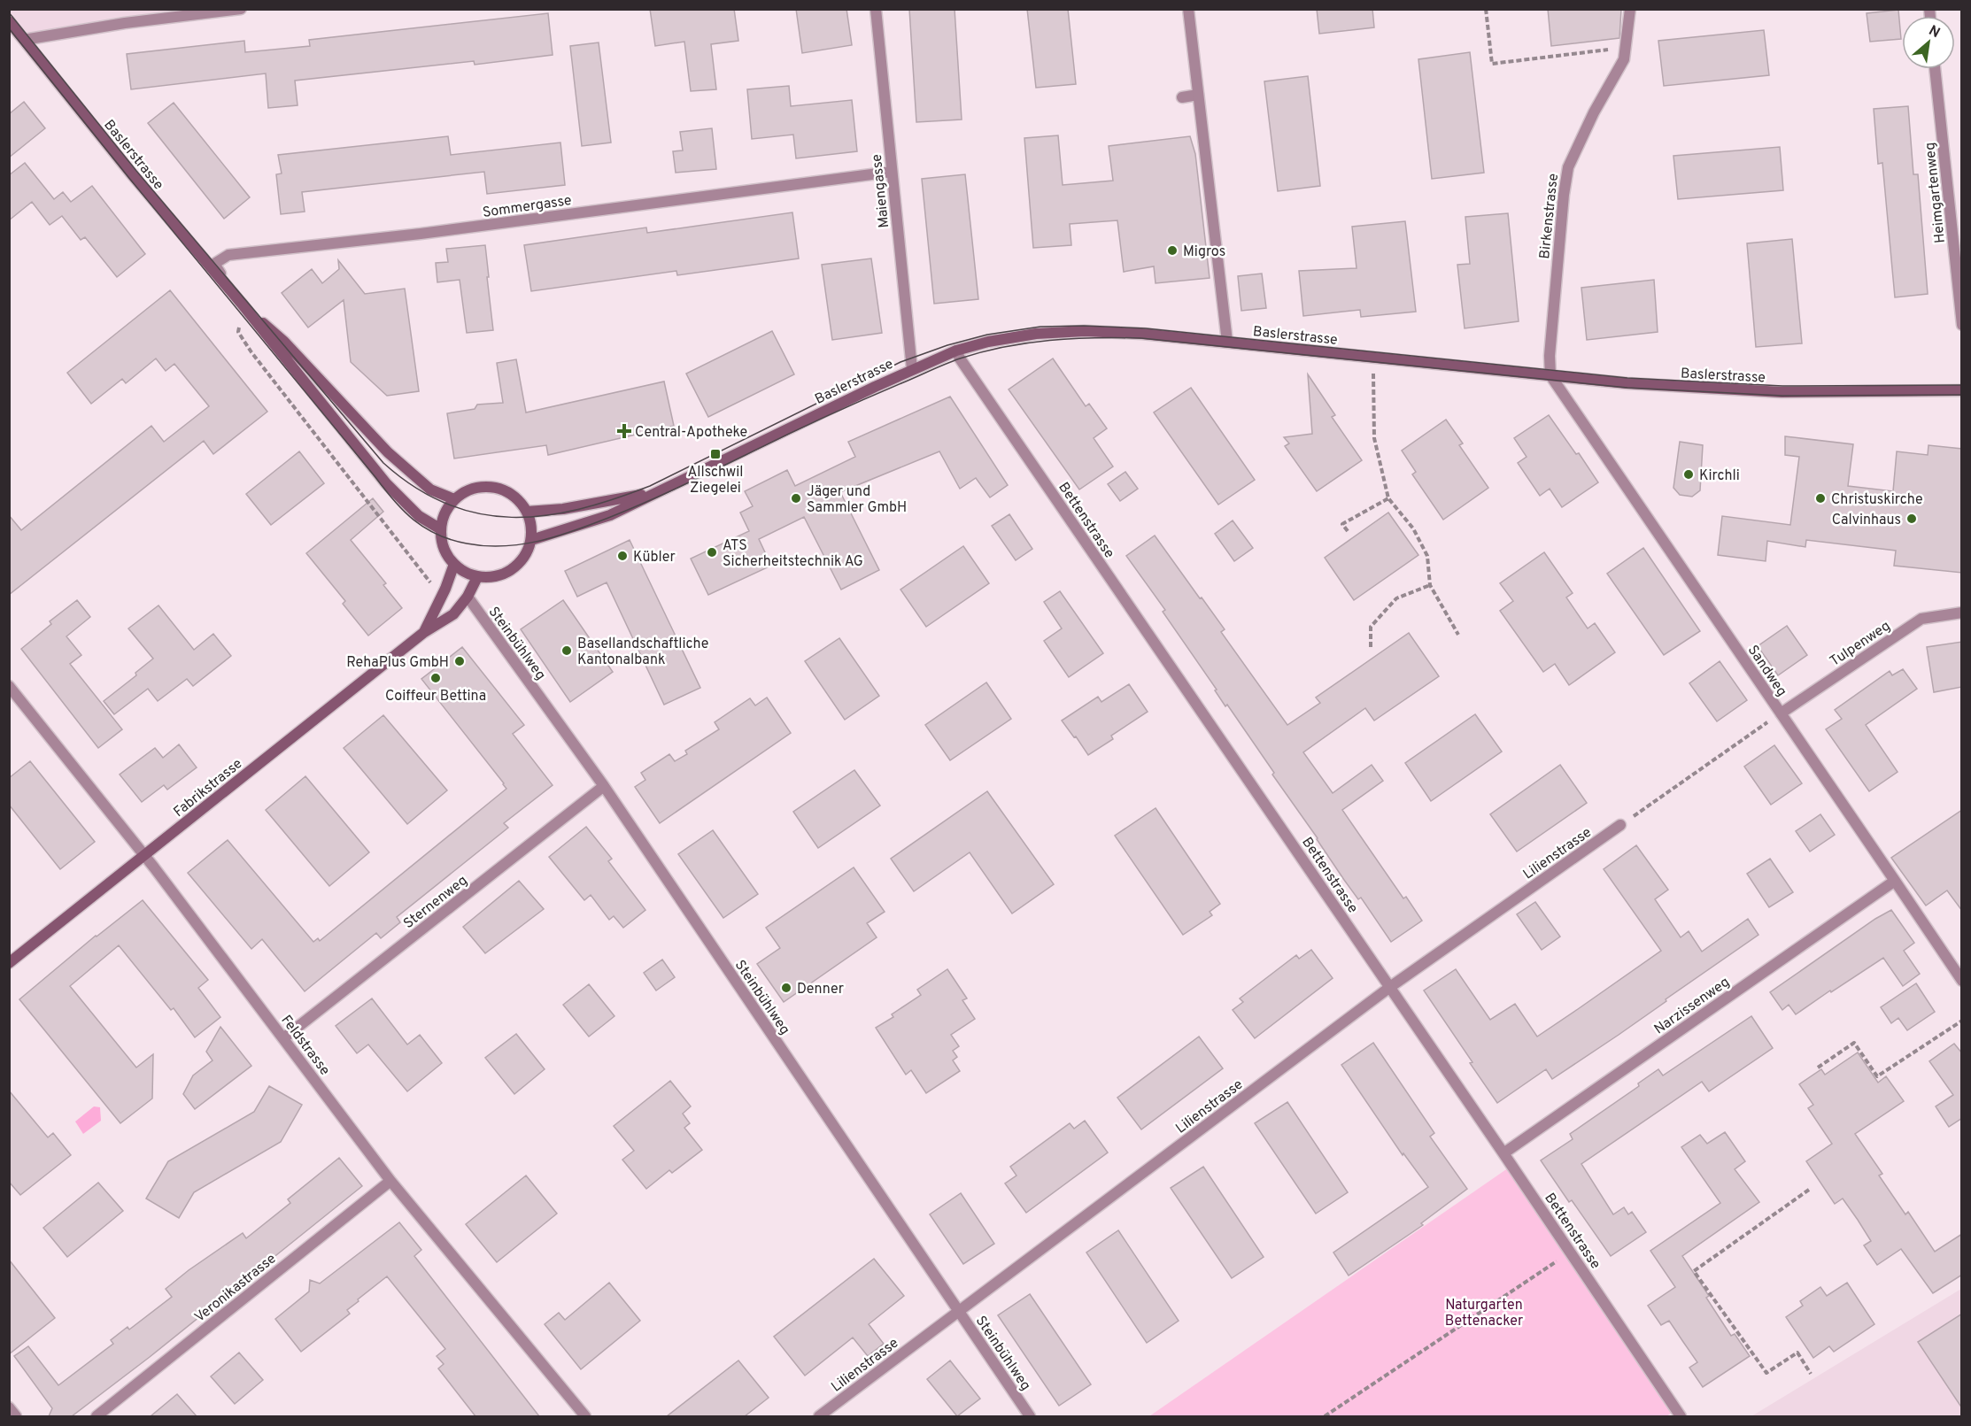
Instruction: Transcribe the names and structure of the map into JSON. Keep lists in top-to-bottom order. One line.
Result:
{"streets":{"main road":["Baslerstrasse","Fabrikstrasse"],"street":["Maiengasse","Heimgartenweg","Sommergasse","Birkenstrasse","Bettenstrasse","Steinbühlweg","Tulpenweg","Sandweg","Lilienstrasse","Sternenweg","Narzissenweg","Feldstrasse","Veronikastrasse"]},"crossings":[["Baslerstrasse","Maiengasse"],["Baslerstrasse","Sommergasse"],["Baslerstrasse","Birkenstrasse"],["Baslerstrasse","Bettenstrasse"],["Baslerstrasse","Sandweg"],["Baslerstrasse","Fabrikstrasse"],["Maiengasse","Sommergasse"],["Birkenstrasse","Sandweg"],["Bettenstrasse","Lilienstrasse"],["Bettenstrasse","Narzissenweg"],["Steinbühlweg","Fabrikstrasse"],["Steinbühlweg","Lilienstrasse"],["Steinbühlweg","Sternenweg"],["Tulpenweg","Sandweg"],["Sandweg","Narzissenweg"],["Fabrikstrasse","Feldstrasse"],["Sternenweg","Feldstrasse"],["Feldstrasse","Veronikastrasse"]],"parks":["Naturgarten Bettenacker"],"places":{"other":["Migros","Kirchli","Jäger und Sammler GmbH","Christuskirche","Calvinhaus","ATS Sicherheitstechnik AG","Kübler","Basellandschaftliche Kantonalbank","RehaPlus GmbH","Coiffeur Bettina","Denner"],"health":["Central-Apotheke"],"transit":["Allschwil Ziegelei"]},"north":"top right"}
